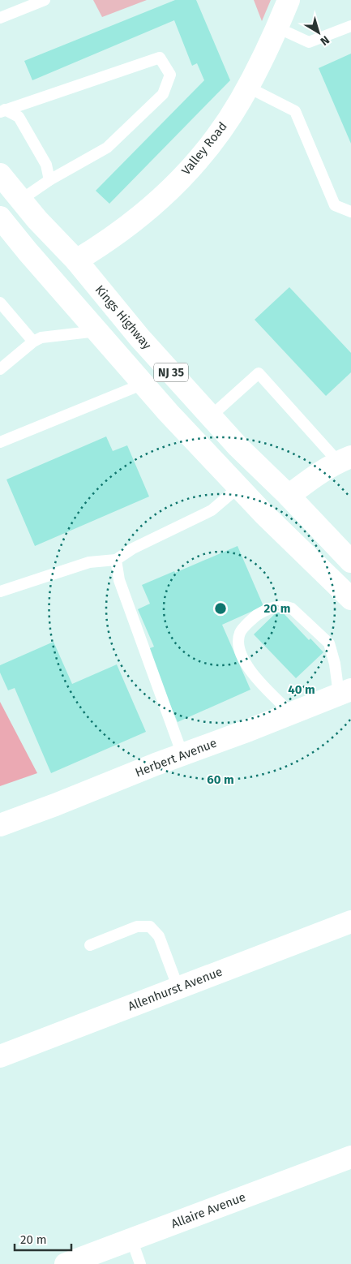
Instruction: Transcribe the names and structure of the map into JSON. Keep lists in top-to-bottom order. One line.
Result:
{"streets":{"street":["Valley Road","Kings Highway","NJ 35","Herbert Avenue","Allenhurst Avenue","Allaire Avenue"]},"crossings":[["Valley Road","Kings Highway"]],"scale_bar":"20 m","north":"bottom right","rings":["20 m","40 m","60 m"]}
